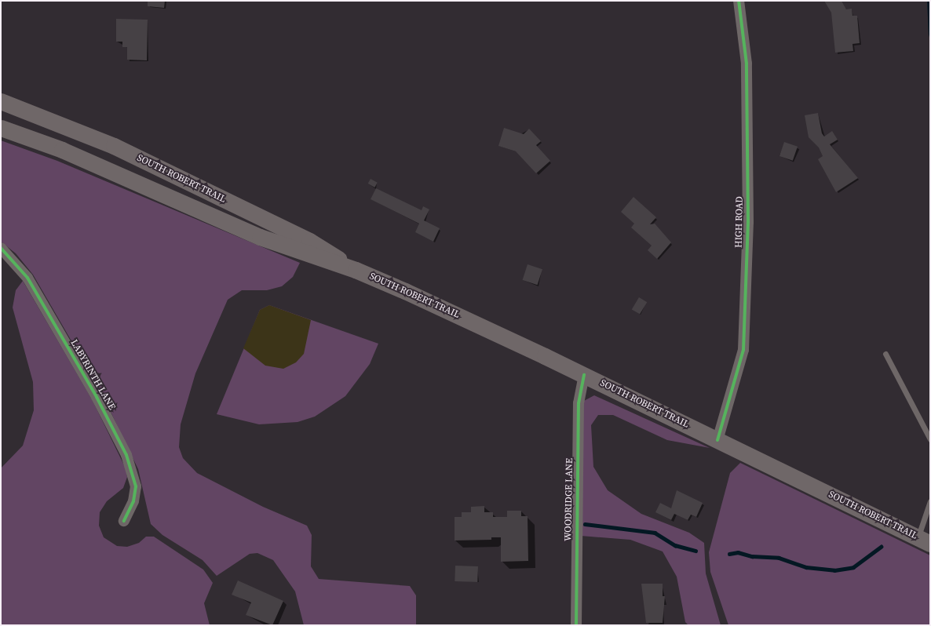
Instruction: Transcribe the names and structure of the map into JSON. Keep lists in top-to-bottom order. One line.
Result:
{"streets":{"main road":["SOUTH ROBERT TRAIL"],"street":["HIGH ROAD","LABYRINTH LANE","WOODRIDGE LANE"]},"crossings":[["SOUTH ROBERT TRAIL","HIGH ROAD"],["SOUTH ROBERT TRAIL","WOODRIDGE LANE"]]}
